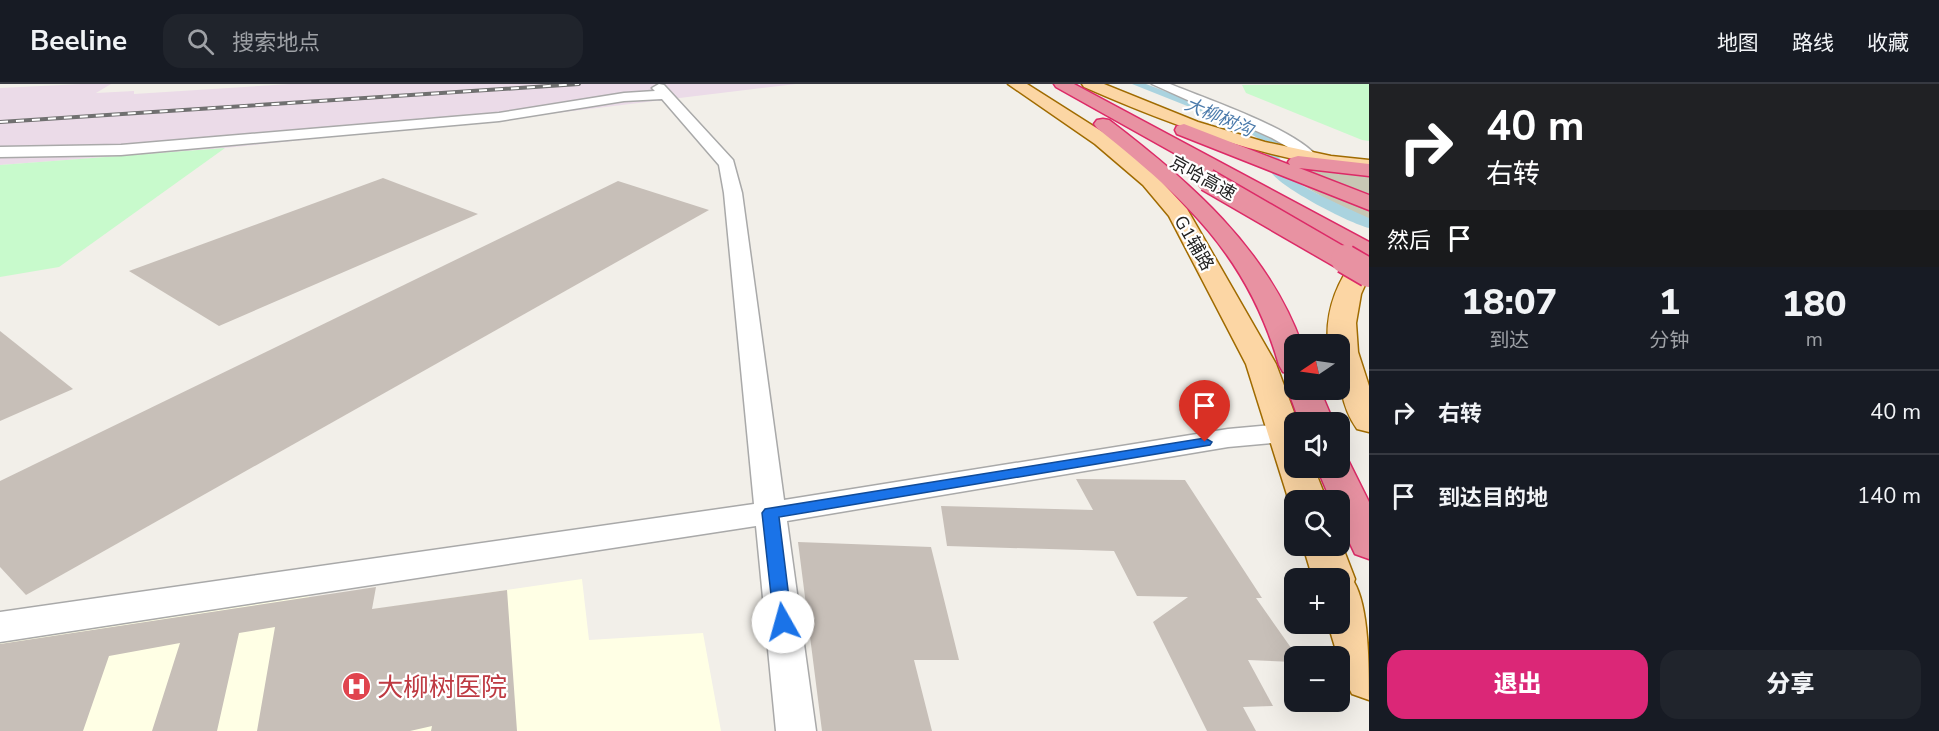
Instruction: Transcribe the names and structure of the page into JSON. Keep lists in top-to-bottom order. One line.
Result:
{"streets":{"highway":["京哈高速"],"main road":["G1辅路"]},"water":["大柳树沟"],"places":{"hospital":["大柳树医院"]},"north":"left","page":{"header":"Beeline","search":"搜索地点","nav":["地图","路线","收藏"],"turn":["40 m","右转"],"then":"然后","eta":["18:07","到达","1","分钟","180","m"],"map_buttons":["+","−"],"list":[{"name":"右转","value":"40 m"},{"name":"到达目的地","value":"140 m"}],"buttons":["退出","分享"]}}
